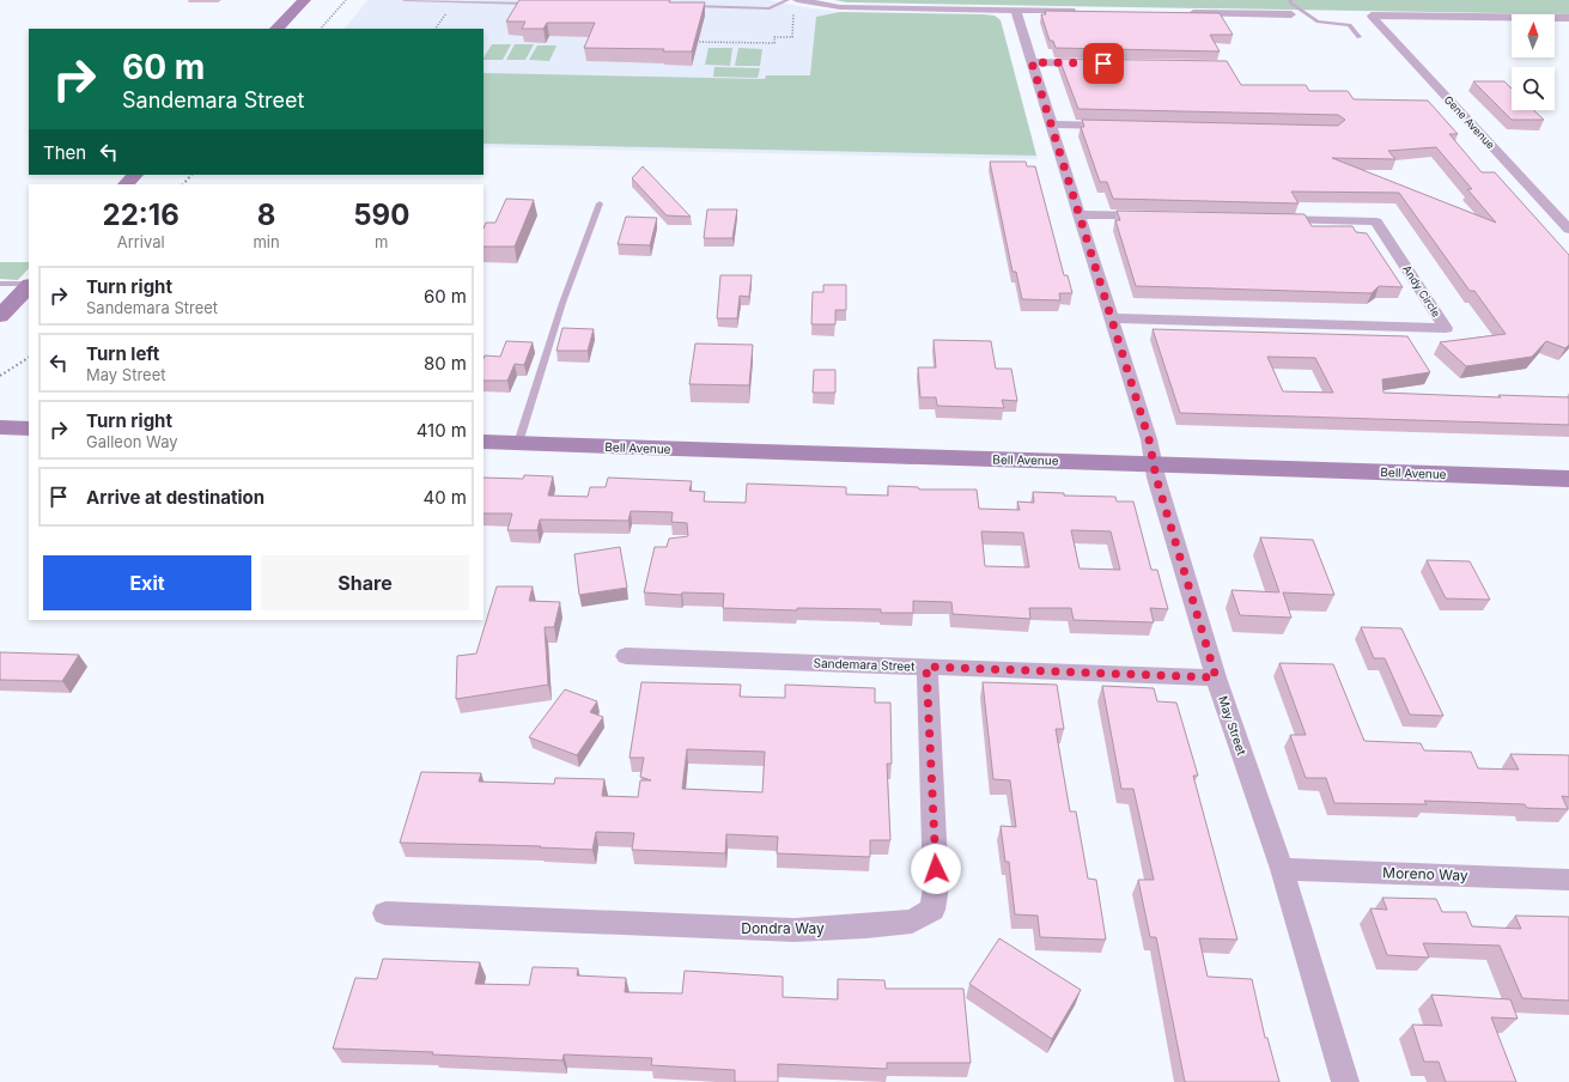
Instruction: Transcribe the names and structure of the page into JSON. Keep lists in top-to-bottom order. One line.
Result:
{"streets":{"main road":["Bell Avenue"],"street":["Gene Avenue","Andy Circle","Sandemara Street","May Street","Moreno Way","Dondra Way"]},"crossings":[["Andy Circle","May Street"],["Bell Avenue","May Street"],["Sandemara Street","May Street"],["Sandemara Street","Dondra Way"],["May Street","Moreno Way"]],"north":"top","page":{"turn":["60 m","Sandemara Street"],"then":"Then","eta":["22:16","Arrival","8","min","590","m"],"list":[{"name":"Turn right","note":"Sandemara Street","value":"60 m"},{"name":"Turn left","note":"May Street","value":"80 m"},{"name":"Turn right","note":"Galleon Way","value":"410 m"},{"name":"Arrive at destination","value":"40 m"}],"buttons":["Exit","Share"]}}
